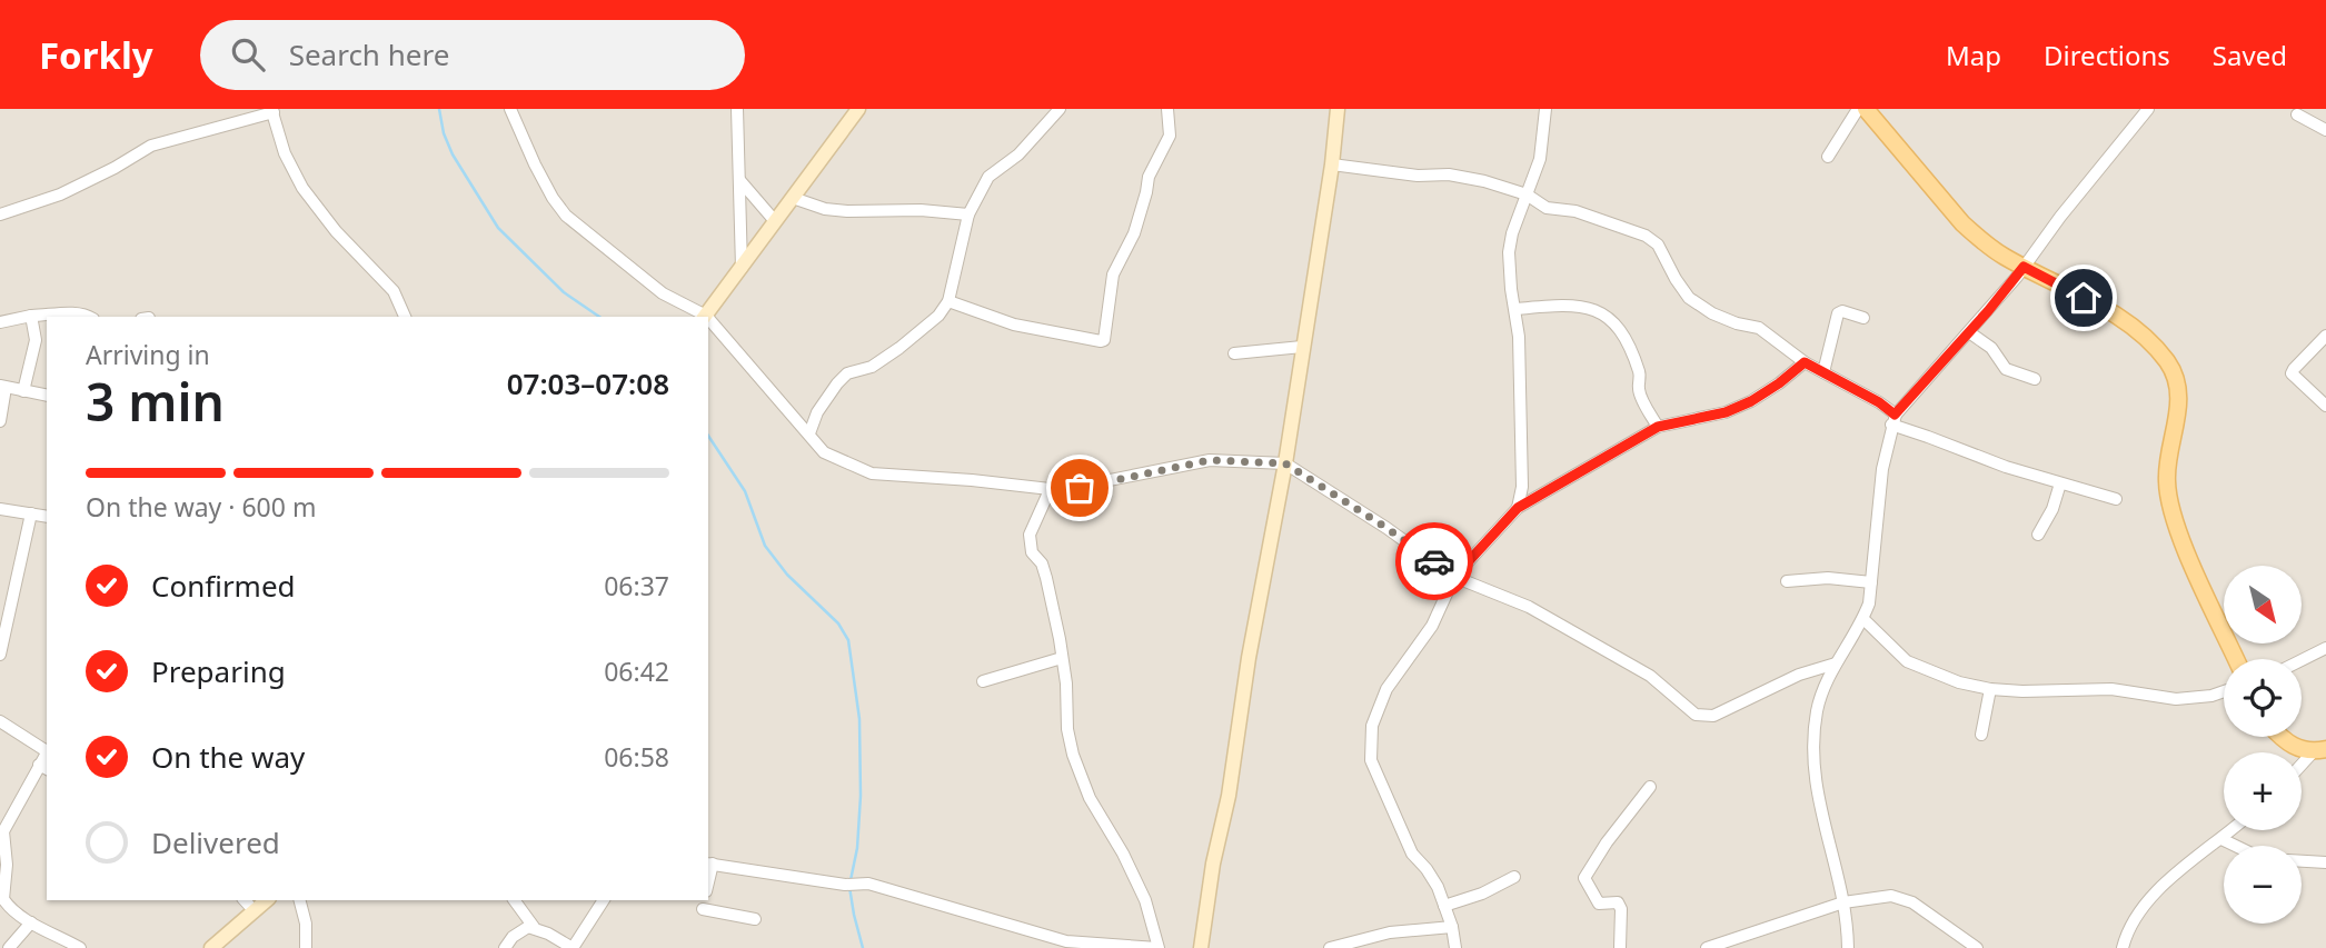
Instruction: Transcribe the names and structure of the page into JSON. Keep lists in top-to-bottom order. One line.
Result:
{"north":"bottom right","page":{"header":"Forkly","search":"Search here","nav":["Map","Directions","Saved"],"heading":["3 min","Arriving in","07:03–07:08"],"bar":"On the way · 600 m","list":[["Confirmed","06:37"],["Preparing","06:42"],["On the way","06:58"],"Delivered"],"map_buttons":["+","−"]}}
